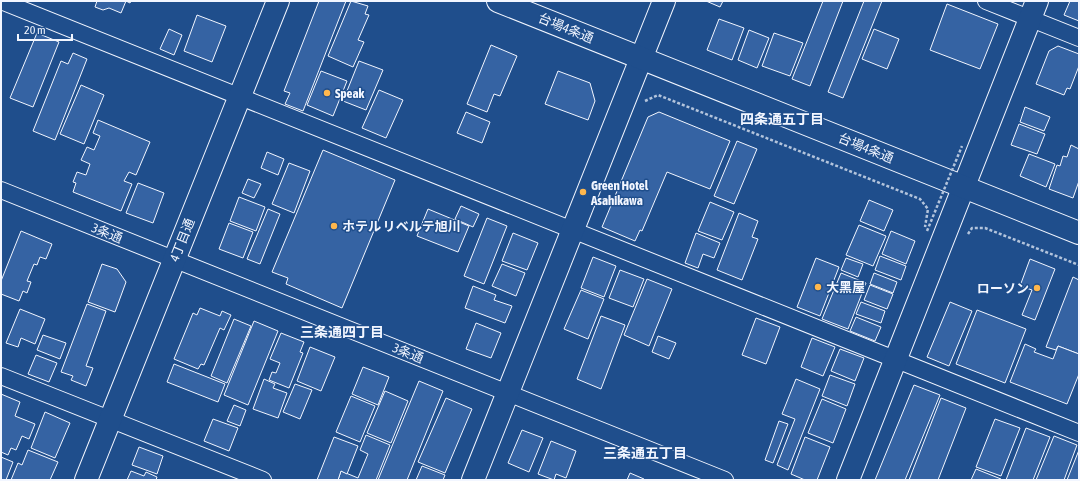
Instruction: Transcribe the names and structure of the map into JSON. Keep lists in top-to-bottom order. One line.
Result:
{"streets":{"main road":["台場4条通","4丁目通"],"street":["3条通"]},"crossings":[["3条通","4丁目通"]],"districts":["四条通五丁目","三条通四丁目","三条通五丁目"],"places":["Speak","Green Hotel Asahikawa","ホテル リベルテ旭川","大黑屋","ローソン"],"scale_bar":"20 m"}
